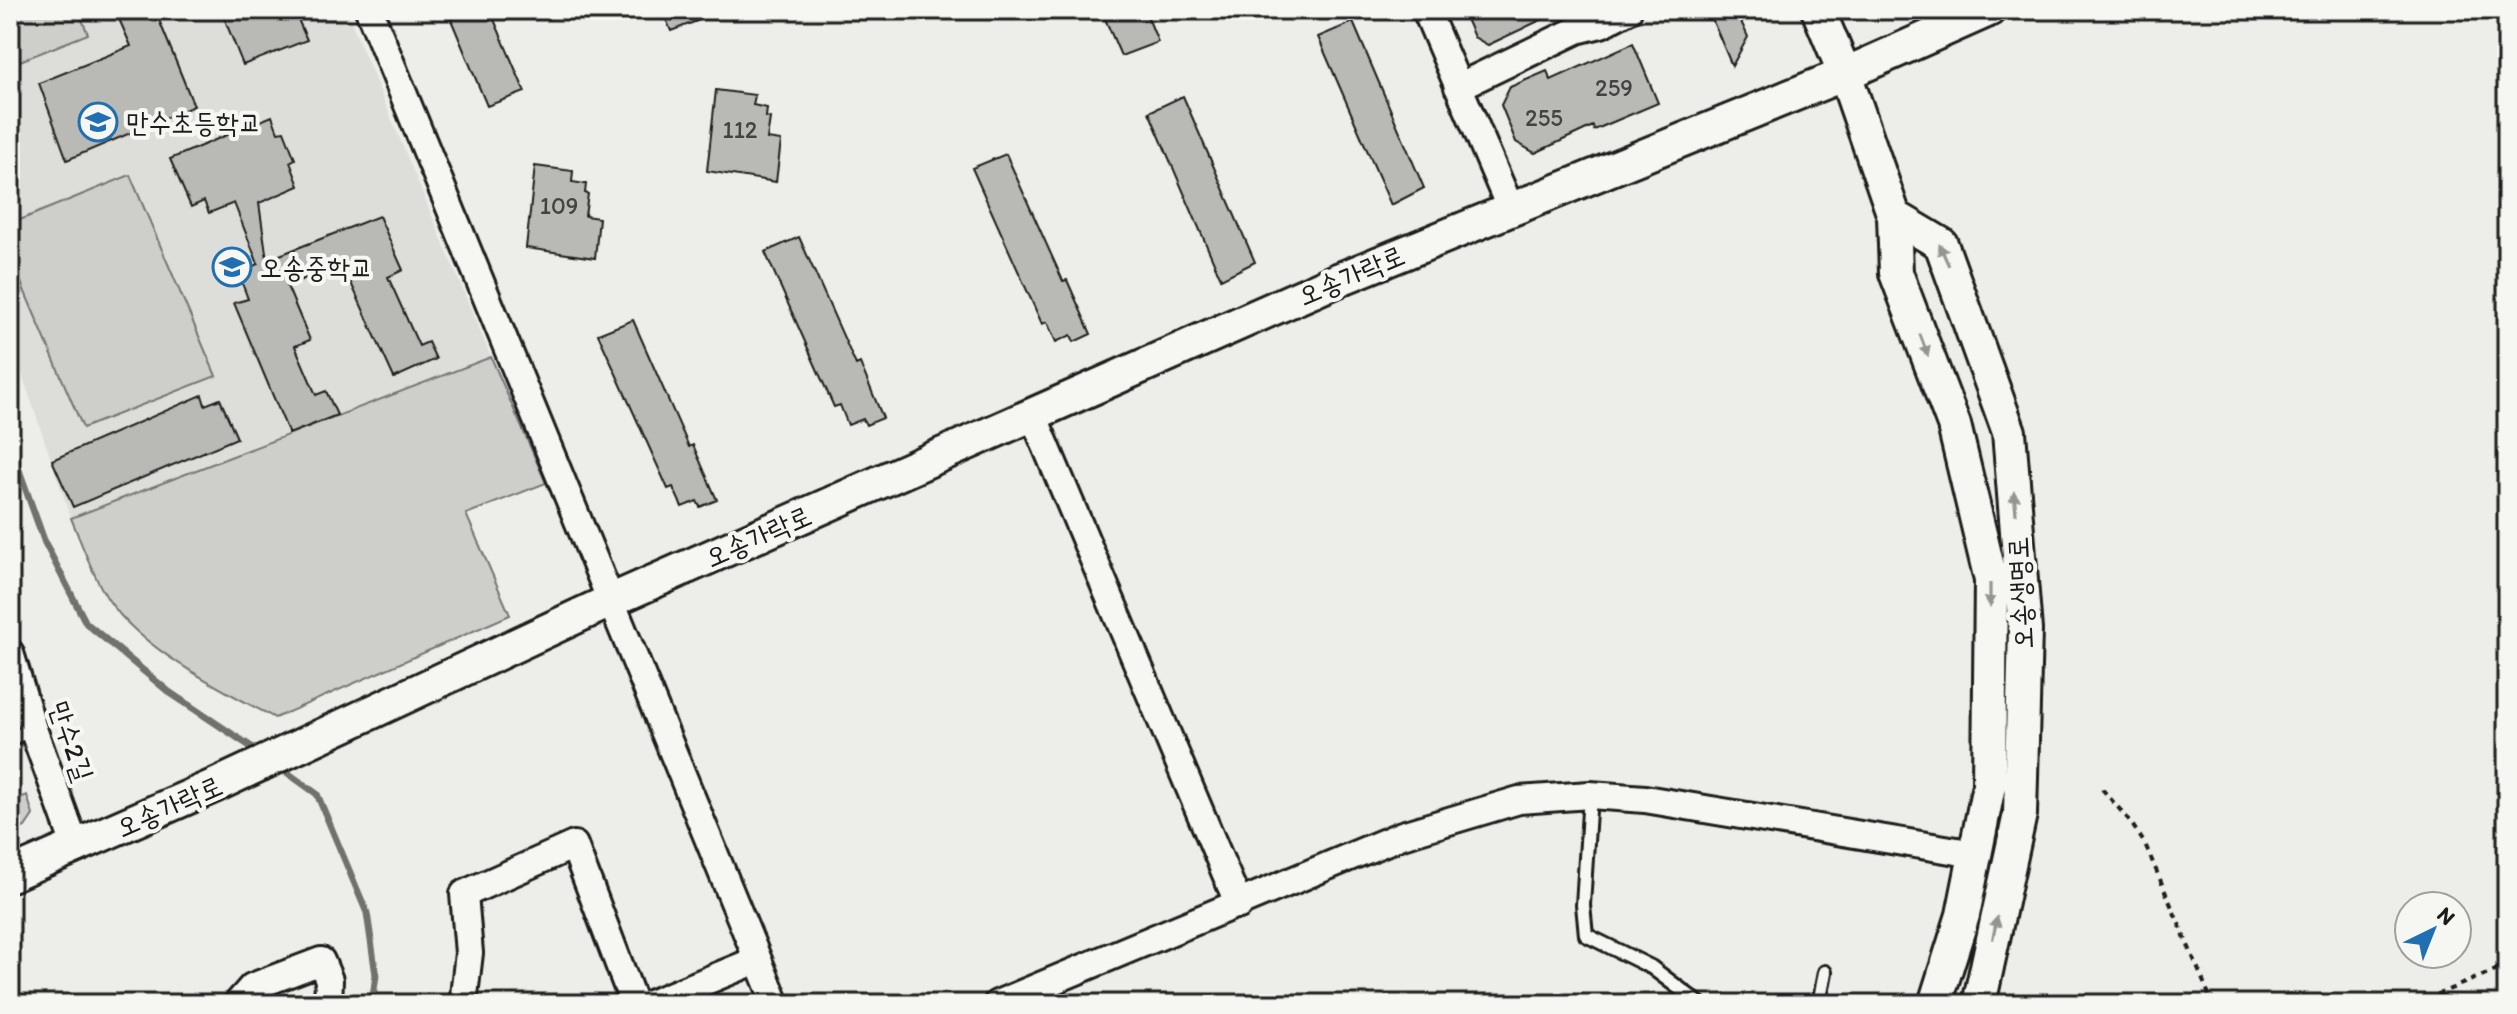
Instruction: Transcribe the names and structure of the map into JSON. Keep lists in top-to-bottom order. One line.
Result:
{"streets":{"street":["오송가락로","오송생명로","만수2길"]},"crossings":[["오송가락로","오송생명로"],["오송가락로","만수2길"]],"places":{"school or university":["만수초등학교","오송중학교"]},"house_numbers":["259","255","112","109"],"north":"top right"}
